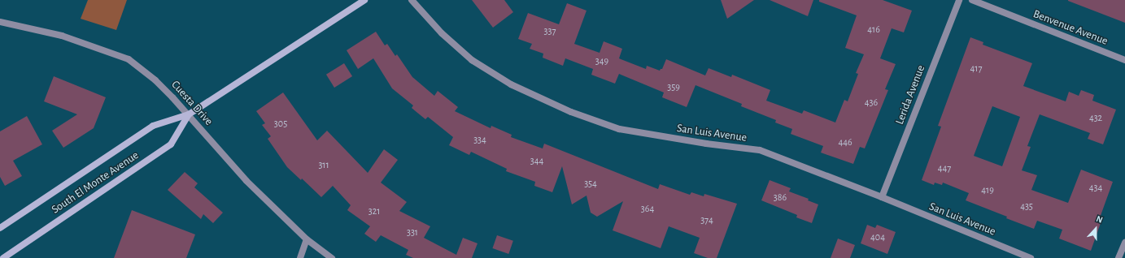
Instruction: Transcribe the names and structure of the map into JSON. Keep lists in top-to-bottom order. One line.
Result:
{"streets":{"main road":["South El Monte Avenue"],"street":["Benvenue Avenue","Lerida Avenue","Cuesta Drive","San Luis Avenue"]},"crossings":[["Lerida Avenue","San Luis Avenue"],["Cuesta Drive","South El Monte Avenue"]],"house_numbers":["416","337","349","417","359","436","432","305","334","446","344","311","447","354","434","419","386","435","364","321","374","331","404"],"north":"top"}
